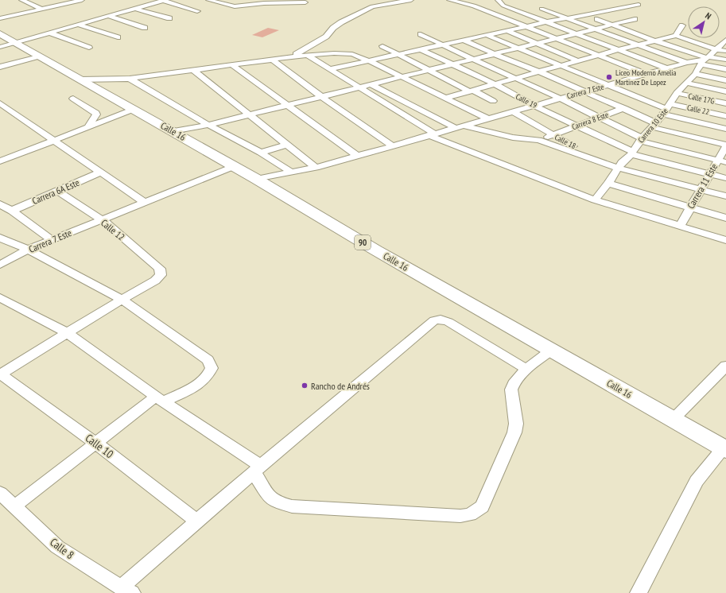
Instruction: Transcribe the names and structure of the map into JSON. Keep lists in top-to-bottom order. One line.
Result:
{"streets":{"highway":["Calle 16","90"],"street":["Carrera 7 Este","Calle 17G","Calle 19","Calle 22","Carrera 8 Este","Carrera 10 Este","Calle 18","Carrera 11 Este","Carrera 6A Este","Calle 12","Calle 10","Calle 8"]},"crossings":[["Carrera 7 Este","Calle 19"],["Carrera 7 Este","Carrera 10 Este"],["Carrera 7 Este","Calle 16"],["Carrera 7 Este","Calle 18"],["Carrera 7 Este","Calle 12"],["Calle 17G","Carrera 10 Este"],["Calle 19","Carrera 8 Este"],["Calle 19","Carrera 10 Este"],["Calle 19","Carrera 11 Este"],["Calle 22","Carrera 10 Este"],["Carrera 8 Este","Calle 18"],["Carrera 6A Este","Calle 12"]],"places":["Liceo Moderno Amelia Martinez De Lopez","Rancho de Andrés"],"north":"top right"}
